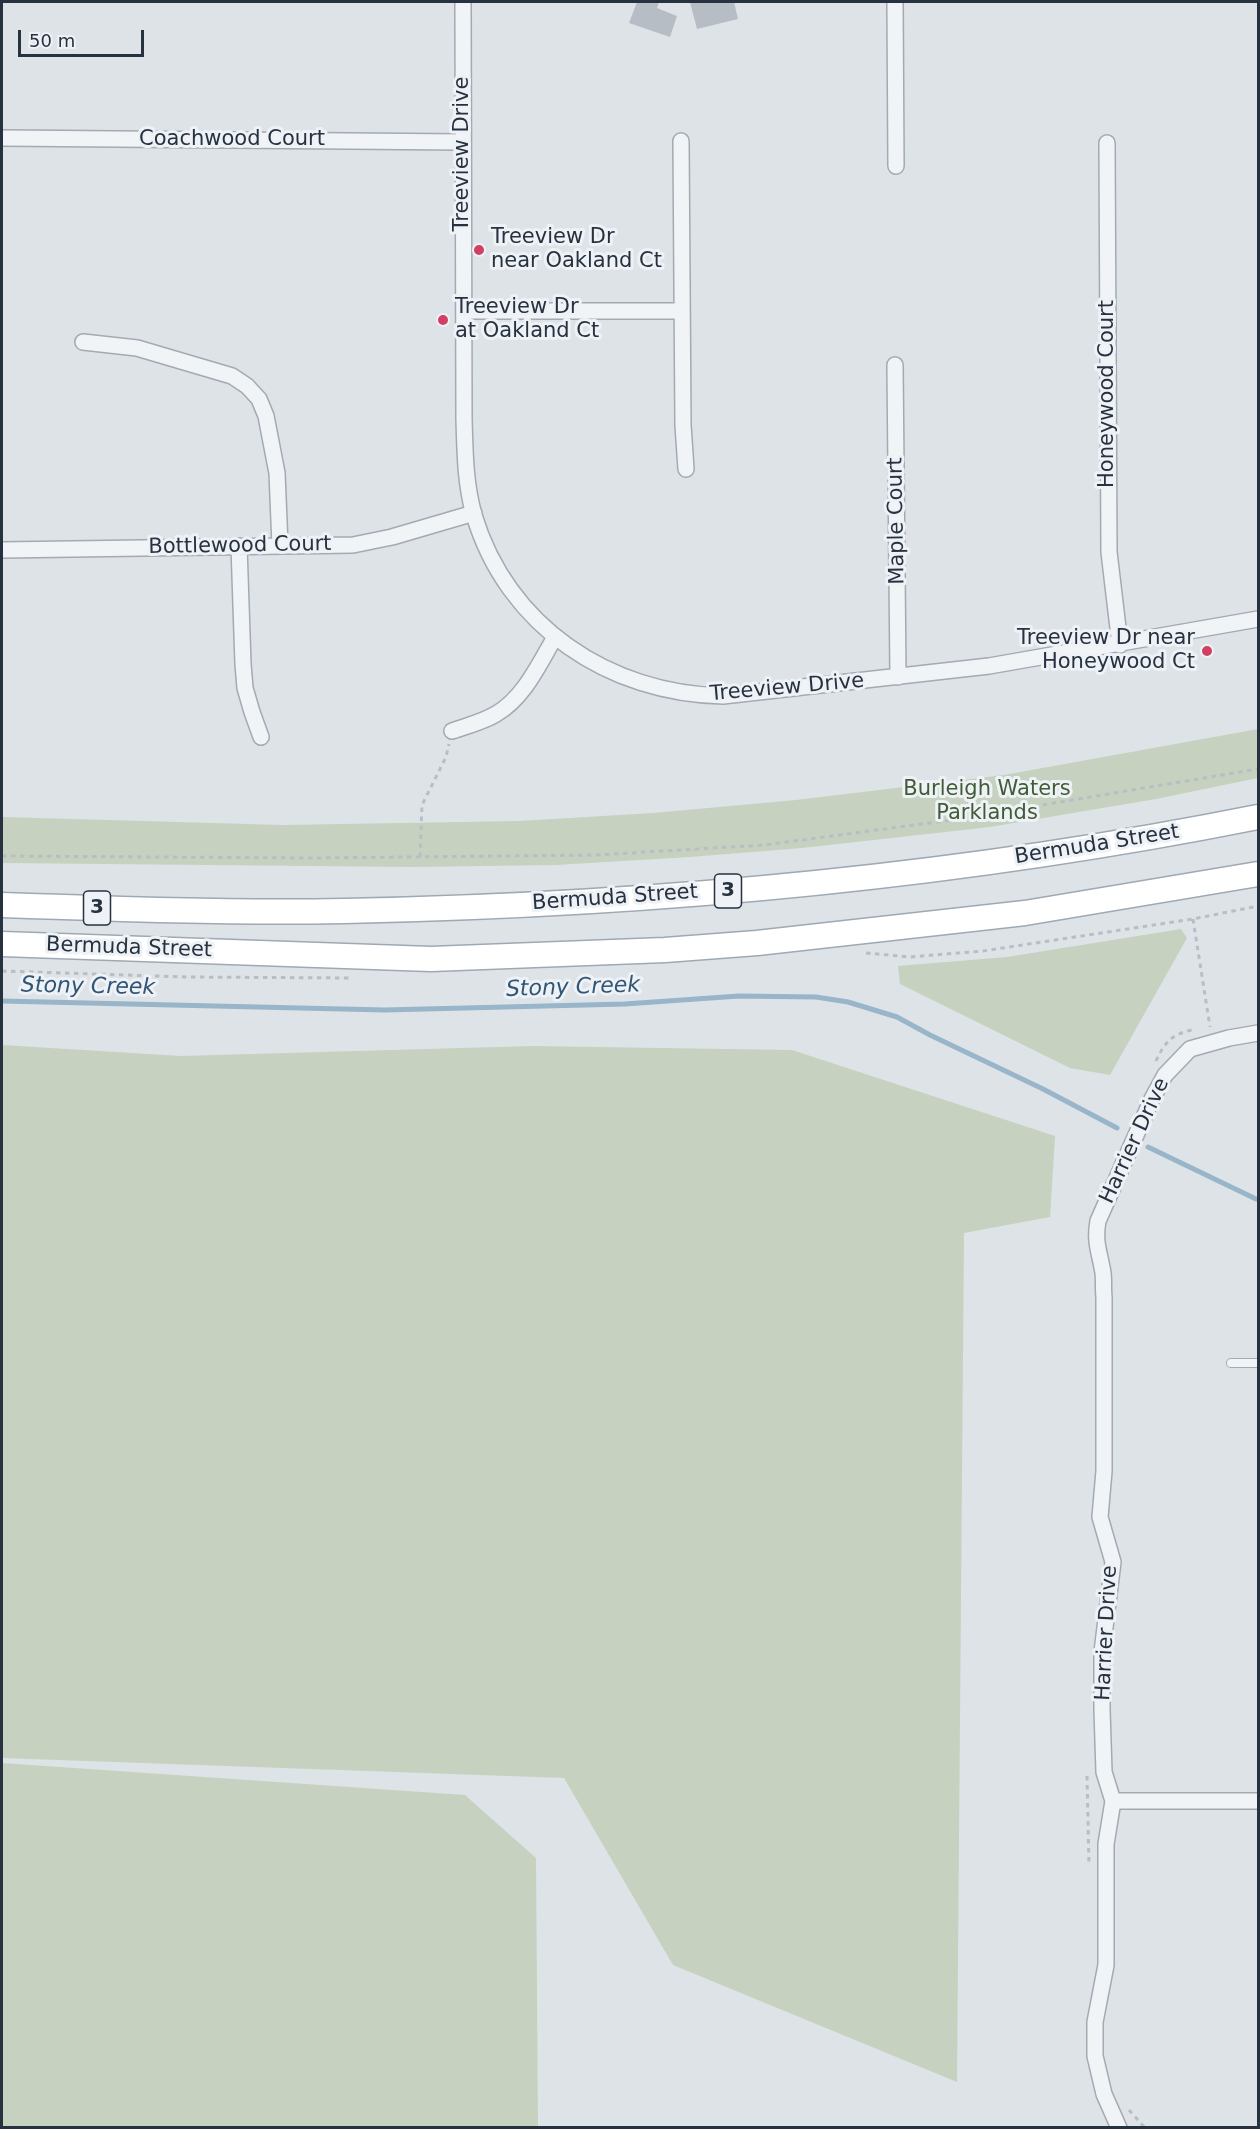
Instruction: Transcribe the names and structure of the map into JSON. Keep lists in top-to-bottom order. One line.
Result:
{"streets":{"main road":["Bermuda Street","3"],"street":["Coachwood Court","Treeview Drive","Honeywood Court","Maple Court","Bottlewood Court","Harrier Drive"]},"crossings":[["Coachwood Court","Treeview Drive"],["Treeview Drive","Honeywood Court"],["Treeview Drive","Maple Court"],["Treeview Drive","Bottlewood Court"]],"water":["Stony Creek"],"parks":["Burleigh Waters Parklands"],"places":["Treeview Dr near Oakland Ct","Treeview Dr at Oakland Ct","Treeview Dr near Honeywood Ct"],"scale_bar":"50 m"}
